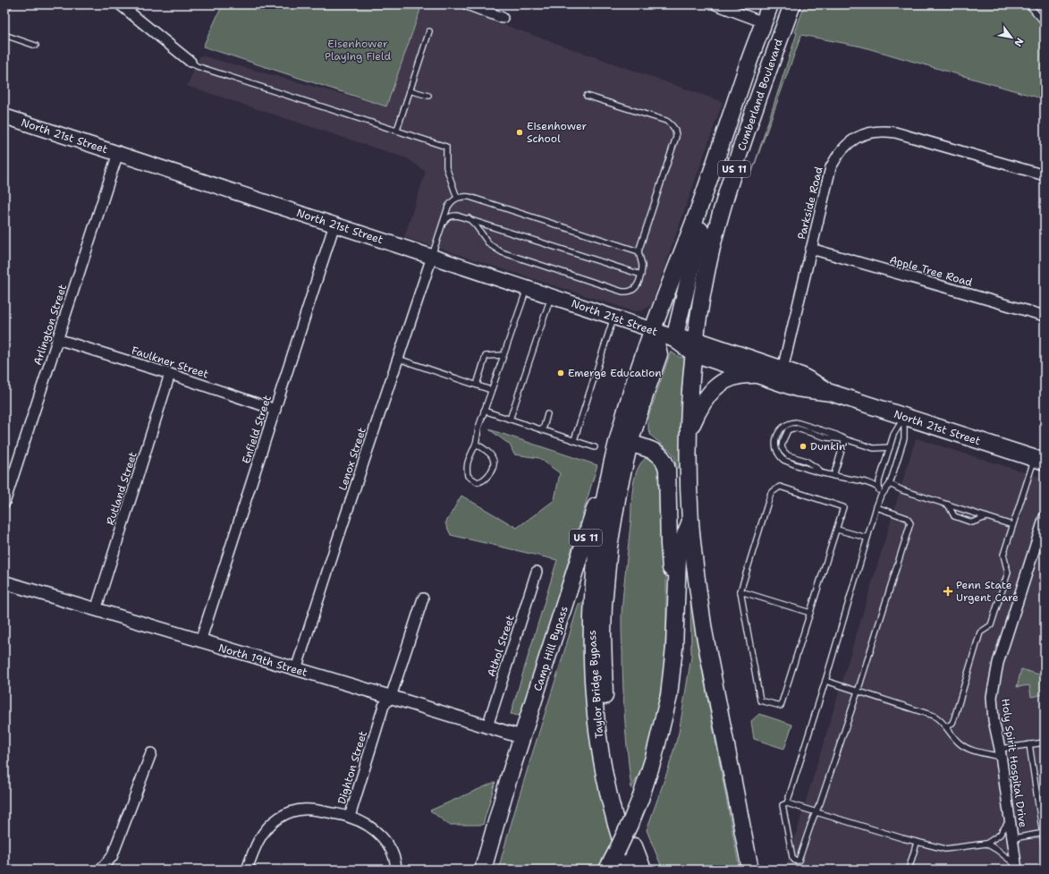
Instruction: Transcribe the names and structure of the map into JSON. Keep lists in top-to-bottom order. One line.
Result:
{"streets":{"main road":["Cumberland Boulevard","North 21st Street","US 11","Camp Hill Bypass","Taylor Bridge Bypass"],"street":["Parkside Road","Apple Tree Road","Arlington Street","Faulkner Street","Enfield Street","Lenox Street","Rutland Street","Athol Street","North 19th Street","Holy Spirit Hospital Drive","Dighton Street"]},"crossings":[["Cumberland Boulevard","North 21st Street"],["Cumberland Boulevard","US 11"],["Cumberland Boulevard","Taylor Bridge Bypass"],["North 21st Street","US 11"],["North 21st Street","Parkside Road"],["North 21st Street","Arlington Street"],["North 21st Street","Enfield Street"],["North 21st Street","Lenox Street"],["North 21st Street","Taylor Bridge Bypass"],["Parkside Road","Apple Tree Road"],["Arlington Street","Faulkner Street"],["Faulkner Street","Enfield Street"],["Faulkner Street","Rutland Street"],["Enfield Street","North 19th Street"],["Lenox Street","North 19th Street"],["Rutland Street","North 19th Street"],["Athol Street","North 19th Street"],["Camp Hill Bypass","North 19th Street"],["Camp Hill Bypass","Taylor Bridge Bypass"],["North 19th Street","Dighton Street"]],"parks":["Eisenhower Playing Field"],"places":{"other":["Eisenhower School","Emerge Education","Dunkin'"],"health":["Penn State Urgent Care"]},"north":"bottom right"}
